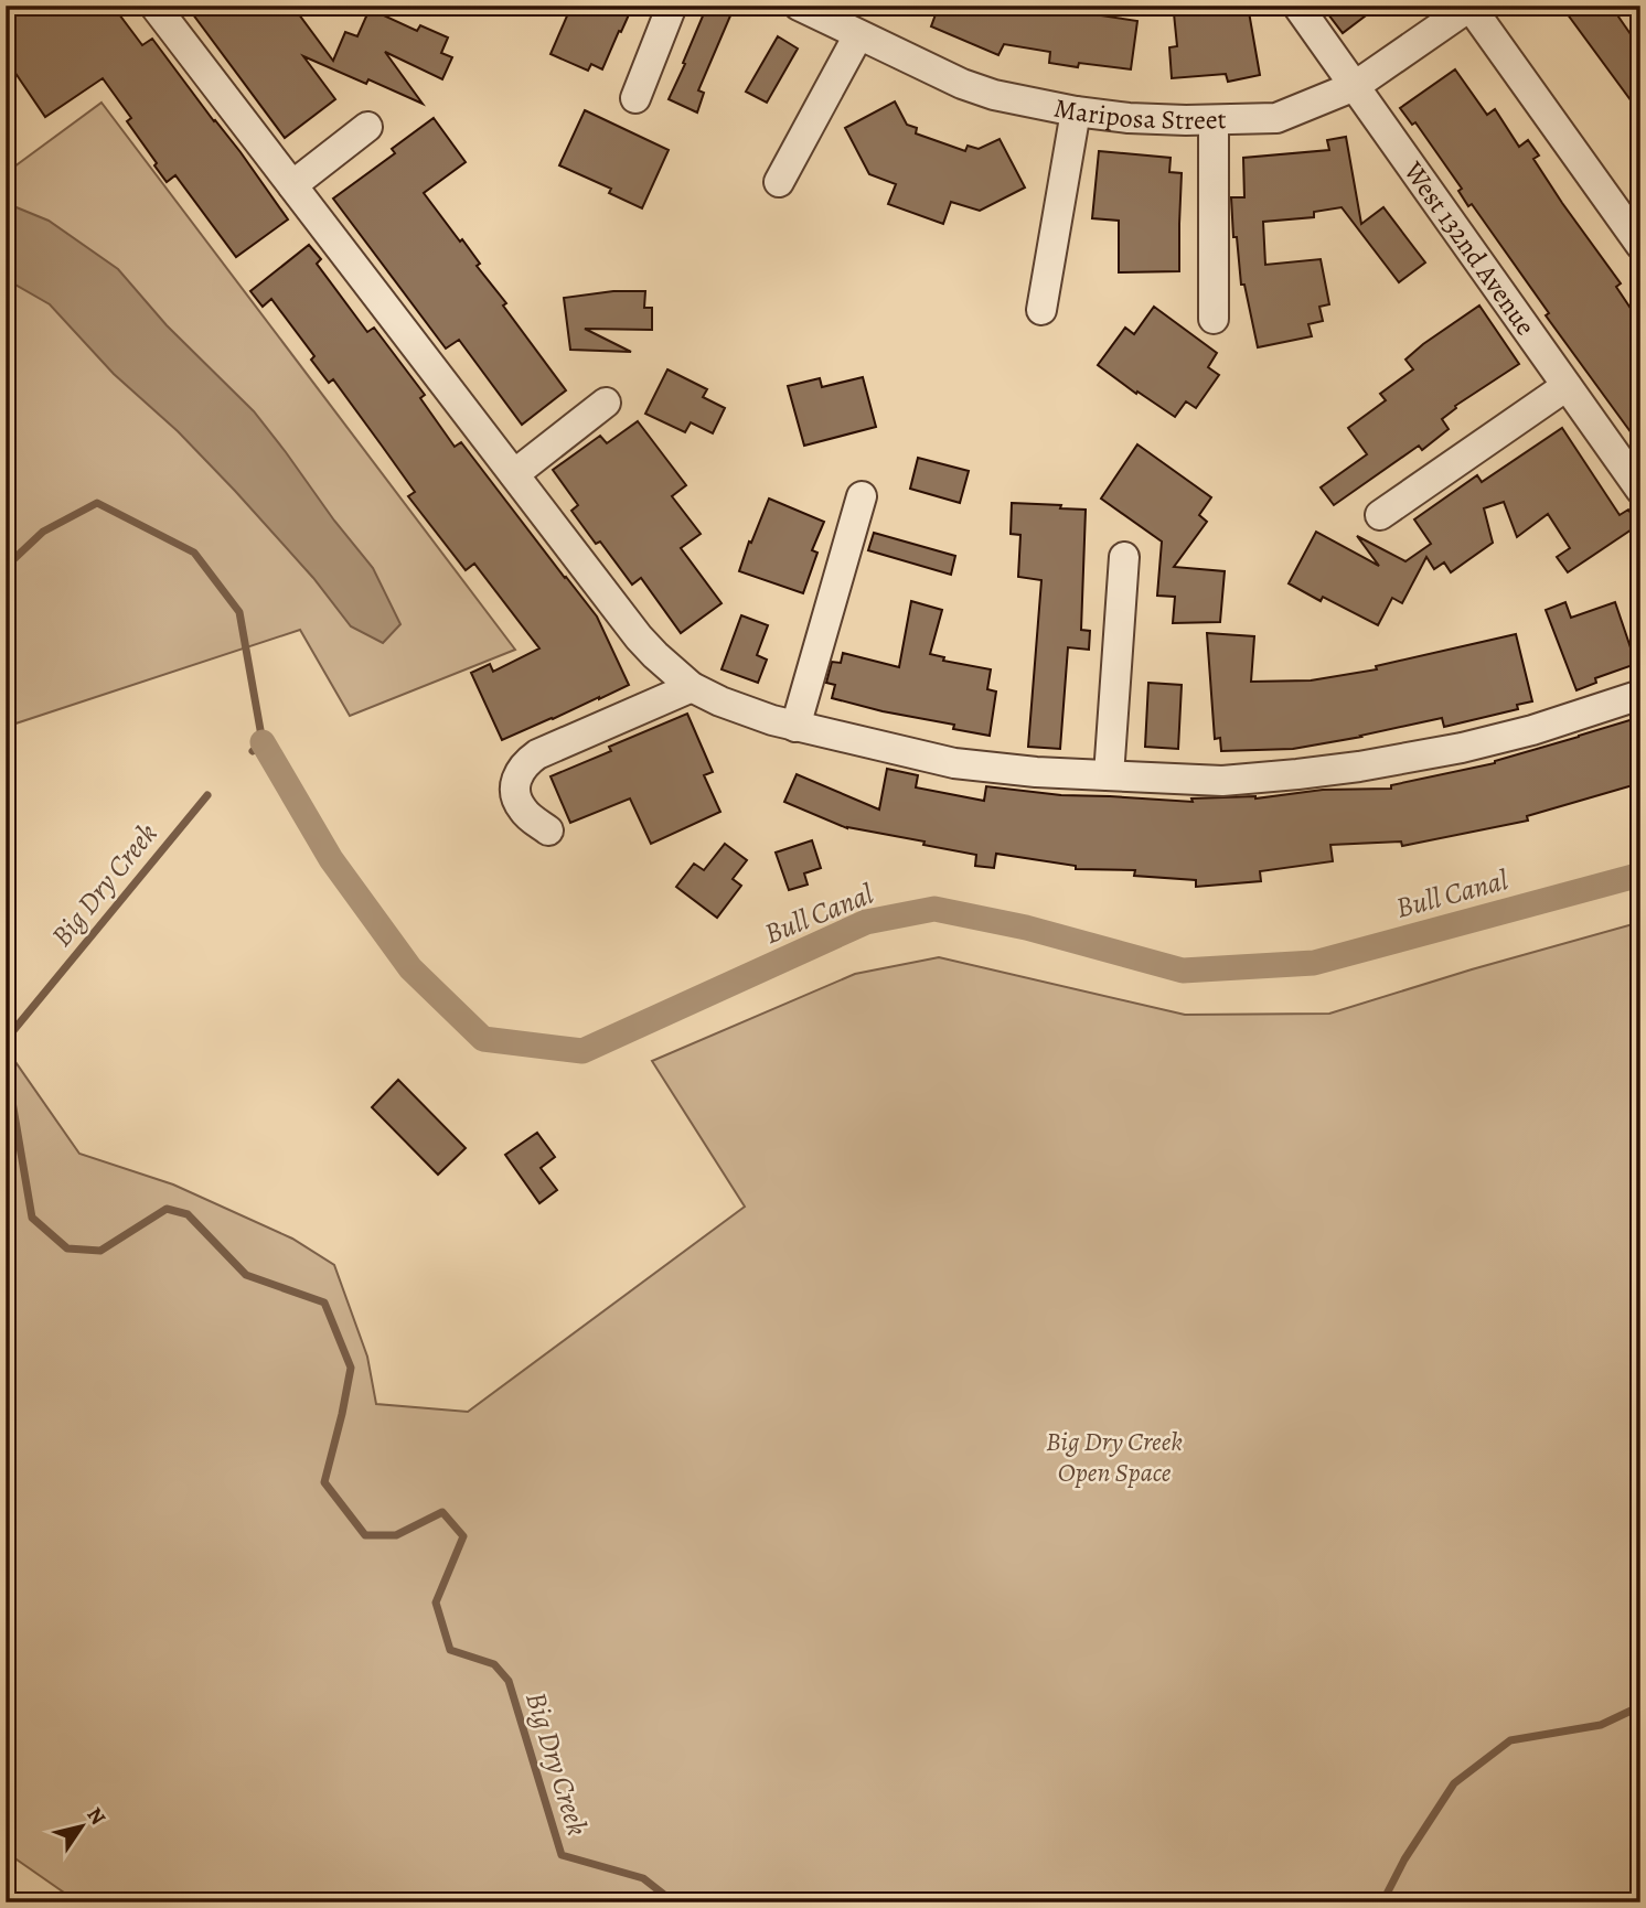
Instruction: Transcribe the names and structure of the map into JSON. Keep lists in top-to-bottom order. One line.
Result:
{"streets":{"street":["Mariposa Street","West 132nd Avenue"]},"crossings":[["Mariposa Street","West 132nd Avenue"]],"water":["Big Dry Creek","Bull Canal"],"parks":["Big Dry Creek Open Space"],"north":"top right"}
